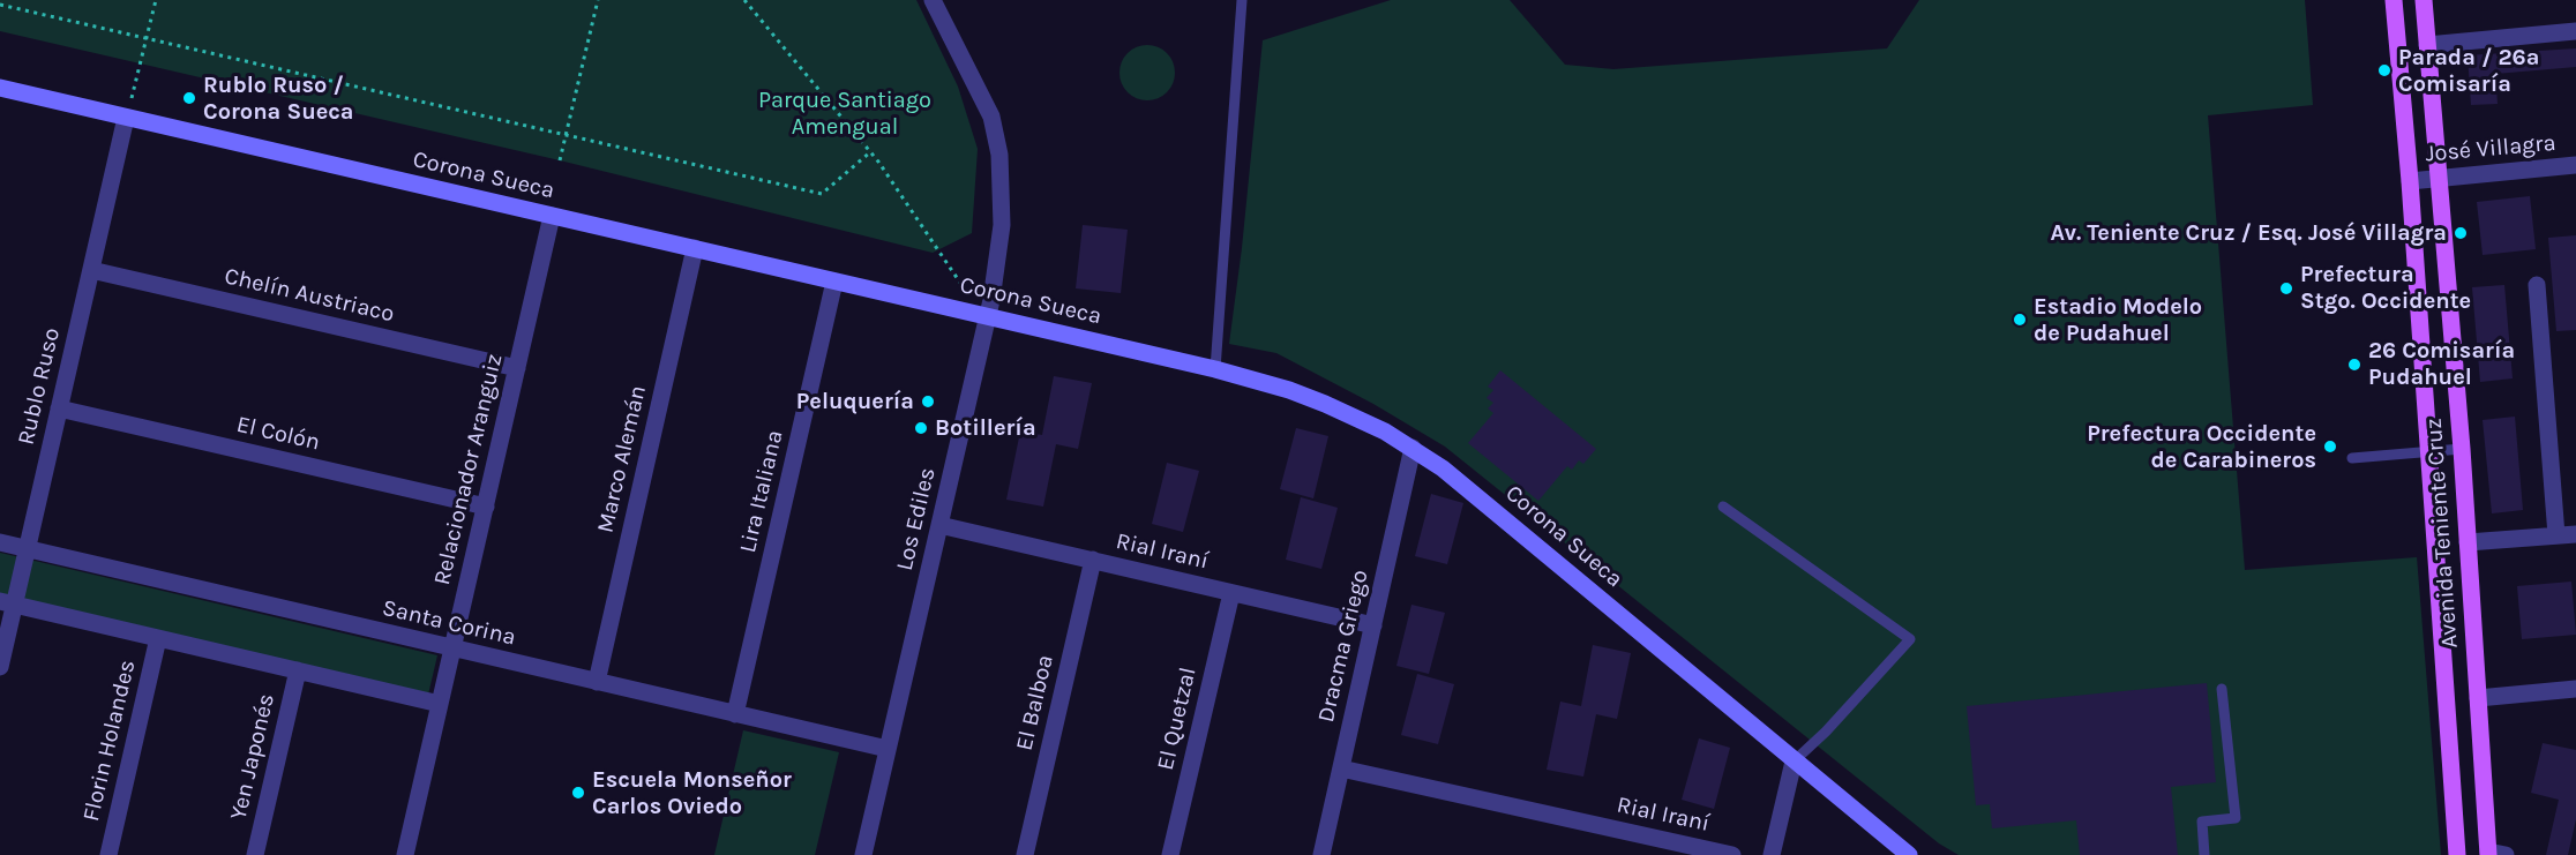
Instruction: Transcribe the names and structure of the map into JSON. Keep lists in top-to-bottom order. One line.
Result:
{"streets":{"main road":["Avenida Teniente Cruz"],"street":["José Villagra","Corona Sueca","Chelín Austriaco","Rublo Ruso","El Colón","Marco Alemán","Relacionador Aranguiz","Lira Italiana","Los Ediles","Rial Iraní","Santa Corina","Dracma Griego","El Balboa","El Quetzal","Florin Holandes","Yen Japonés"]},"crossings":[["José Villagra","Avenida Teniente Cruz"],["Corona Sueca","Rublo Ruso"],["Corona Sueca","Marco Alemán"],["Corona Sueca","Relacionador Aranguiz"],["Corona Sueca","Lira Italiana"],["Corona Sueca","Los Ediles"],["Corona Sueca","Dracma Griego"],["Chelín Austriaco","Rublo Ruso"],["Chelín Austriaco","Relacionador Aranguiz"],["Rublo Ruso","El Colón"],["Rublo Ruso","Santa Corina"],["El Colón","Relacionador Aranguiz"],["Marco Alemán","Santa Corina"],["Relacionador Aranguiz","Santa Corina"],["Lira Italiana","Santa Corina"],["Los Ediles","Rial Iraní"],["Los Ediles","Santa Corina"],["Rial Iraní","Dracma Griego"],["Rial Iraní","El Balboa"],["Rial Iraní","El Quetzal"]],"parks":["Parque Santiago Amengual"],"places":["Parada / 26ª Comisaría","Rublo Ruso / Corona Sueca","Av. Teniente Cruz / Esq. José Villagra","Prefectura Stgo. Occidente","Estadio Modelo de Pudahuel","26 Comisaría Pudahuel","Peluquería","Botillería","Prefectura Occidente de Carabineros","Escuela Monseñor Carlos Oviedo"]}
